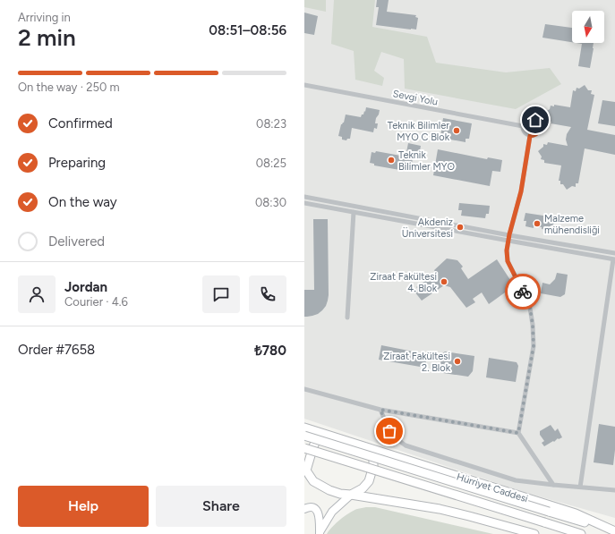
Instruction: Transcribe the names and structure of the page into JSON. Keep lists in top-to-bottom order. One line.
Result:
{"streets":{"highway":["Hürriyet Caddesi"],"street":["Sevgi Yolu"]},"places":["Teknik Bilimler MYO C Blok","Teknik Bilimler MYO","Malzeme mühendisliği","Akdeniz Üniversitesi","Ziraat Fakültesi 4. Blok","Ziraat Fakültesi 2. Blok"],"north":"bottom","page":{"heading":["2 min","Arriving in","08:51–08:56"],"panel":["Jordan","Courier · 4.6","Order #7658","₺780"],"bar":"On the way · 250 m","list":[["Confirmed","08:23"],["Preparing","08:25"],["On the way","08:30"],"Delivered"],"buttons":["Help","Share"]}}
